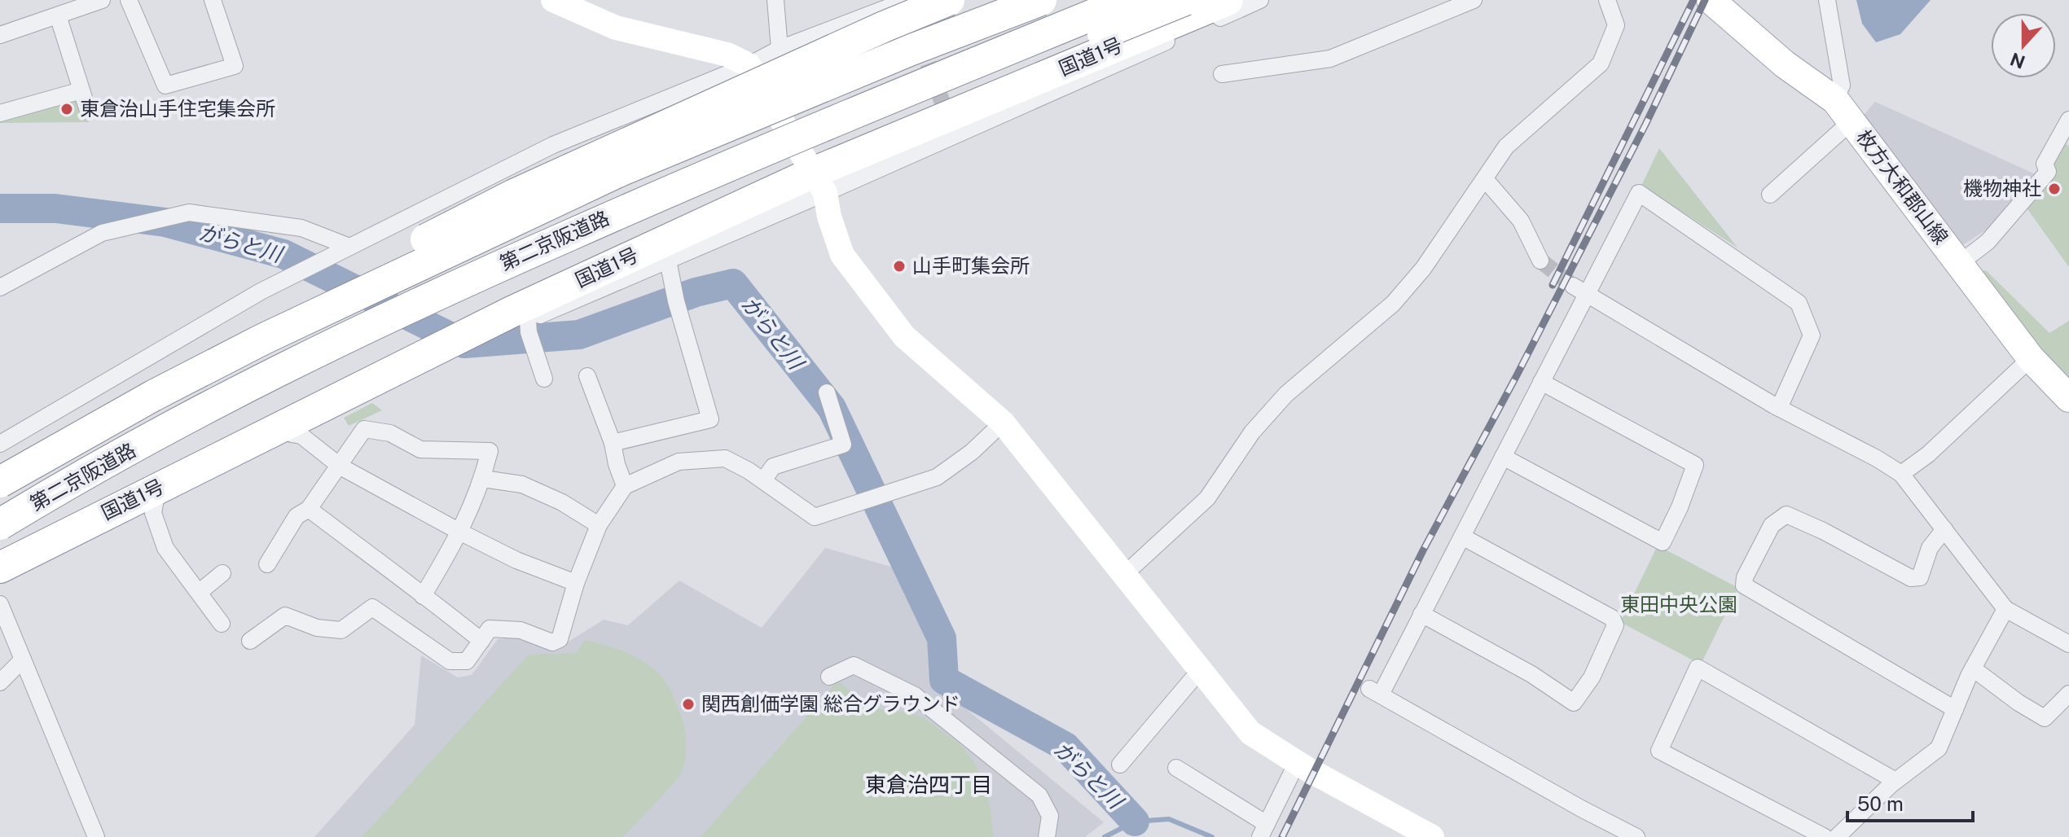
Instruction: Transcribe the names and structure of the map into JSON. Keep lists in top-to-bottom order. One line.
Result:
{"streets":{"highway":["国道1号","第二京阪道路"],"main road":["枚方大和郡山線"]},"districts":["東倉治四丁目"],"water":["がらと川"],"parks":["東田中央公園"],"places":["東倉治山手住宅集会所","機物神社","山手町集会所","関西創価学園 総合グラウンド"],"scale_bar":"50 m","north":"bottom"}
